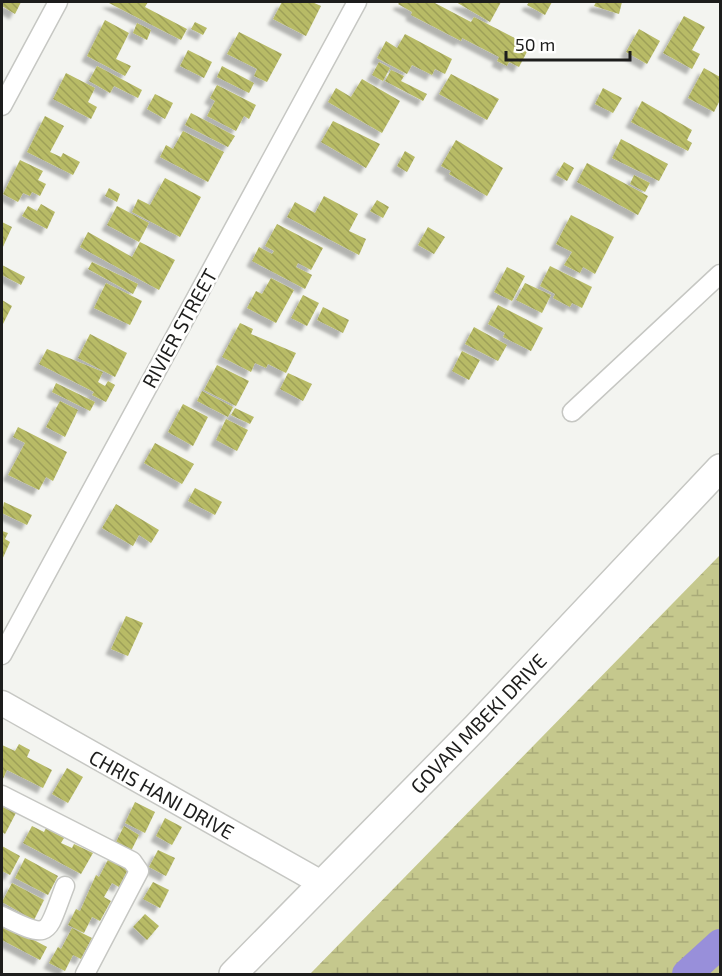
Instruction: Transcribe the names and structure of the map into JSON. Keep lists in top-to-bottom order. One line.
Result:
{"streets":{"main road":["GOVAN MBEKI DRIVE"],"street":["RIVIER STREET","CHRIS HANI DRIVE"]},"crossings":[["GOVAN MBEKI DRIVE","CHRIS HANI DRIVE"]],"scale_bar":"50 m"}
